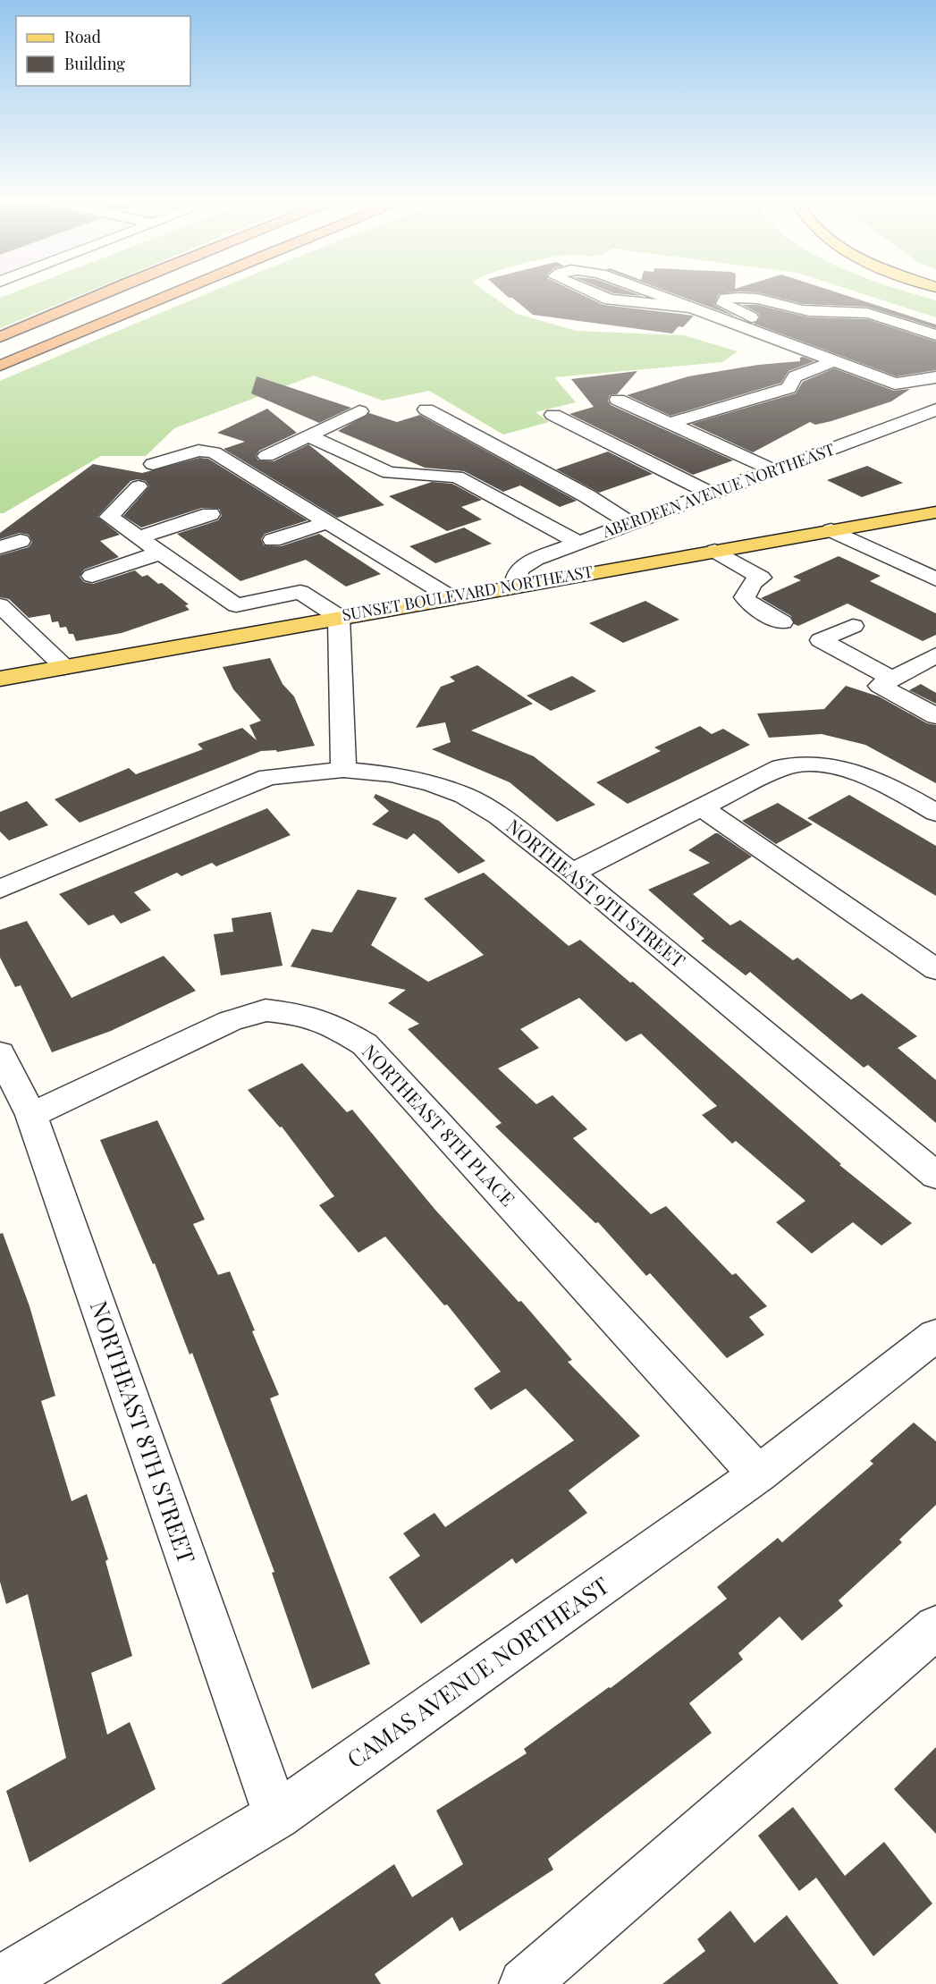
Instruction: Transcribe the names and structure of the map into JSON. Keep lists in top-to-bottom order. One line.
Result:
{"streets":{"main road":["SUNSET BOULEVARD NORTHEAST"],"street":["ABERDEEN AVENUE NORTHEAST","NORTHEAST 9TH STREET","NORTHEAST 8TH PLACE","NORTHEAST 8TH STREET","CAMAS AVENUE NORTHEAST"]},"crossings":[["ABERDEEN AVENUE NORTHEAST","SUNSET BOULEVARD NORTHEAST"],["NORTHEAST 8TH PLACE","NORTHEAST 8TH STREET"],["NORTHEAST 8TH PLACE","CAMAS AVENUE NORTHEAST"],["NORTHEAST 8TH STREET","CAMAS AVENUE NORTHEAST"]],"legend":["Road","Building"]}
